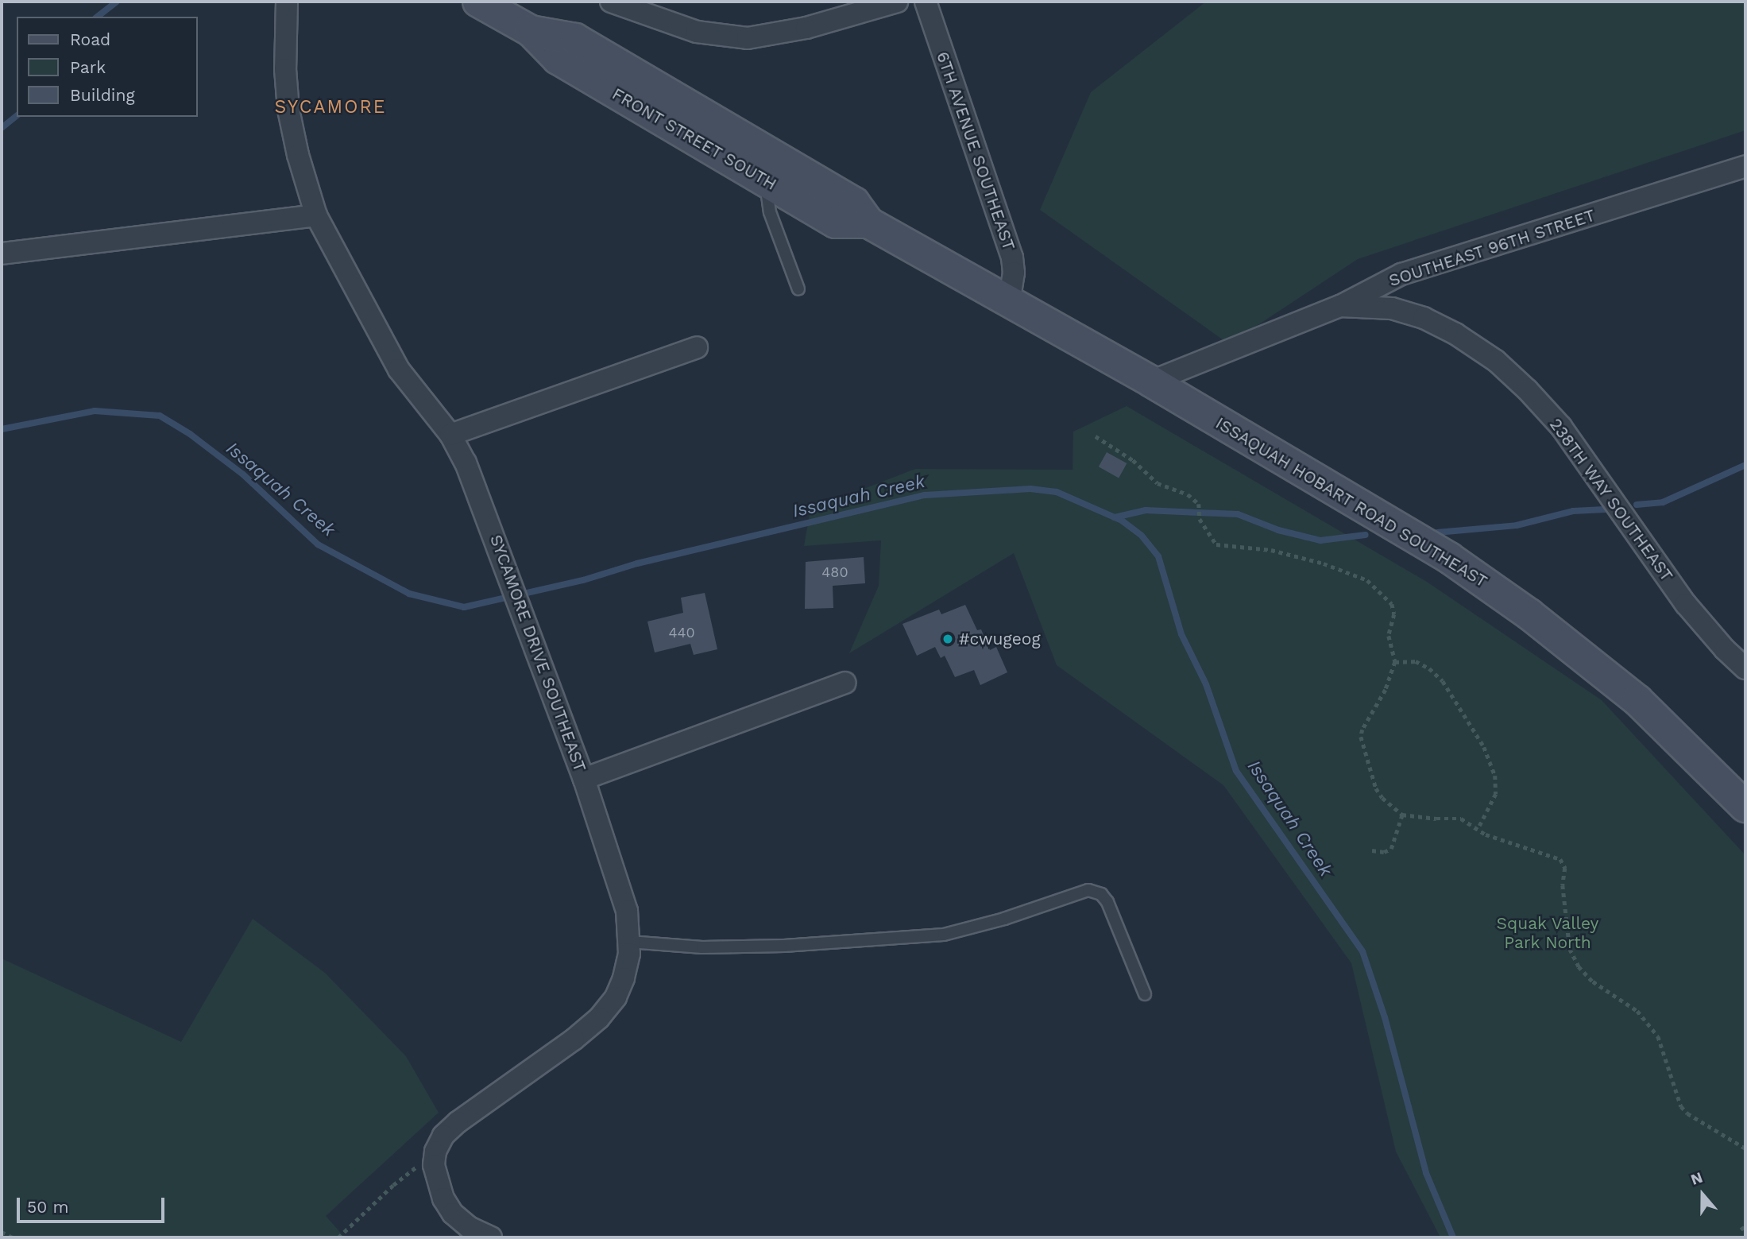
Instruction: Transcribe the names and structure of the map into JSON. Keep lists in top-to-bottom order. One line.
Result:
{"streets":{"main road":["FRONT STREET SOUTH","ISSAQUAH HOBART ROAD SOUTHEAST"],"street":["6TH AVENUE SOUTHEAST","SOUTHEAST 96TH STREET","238TH WAY SOUTHEAST","SYCAMORE DRIVE SOUTHEAST"]},"crossings":[["FRONT STREET SOUTH","6TH AVENUE SOUTHEAST"],["FRONT STREET SOUTH","SOUTHEAST 96TH STREET"],["FRONT STREET SOUTH","ISSAQUAH HOBART ROAD SOUTHEAST"],["SOUTHEAST 96TH STREET","238TH WAY SOUTHEAST"],["SOUTHEAST 96TH STREET","ISSAQUAH HOBART ROAD SOUTHEAST"]],"districts":["SYCAMORE"],"water":["Issaquah Creek"],"parks":["Squak Valley Park North"],"places":["#cwugeog"],"house_numbers":["480","440"],"legend":["Road","Park","Building"],"scale_bar":"50 m","north":"top"}
